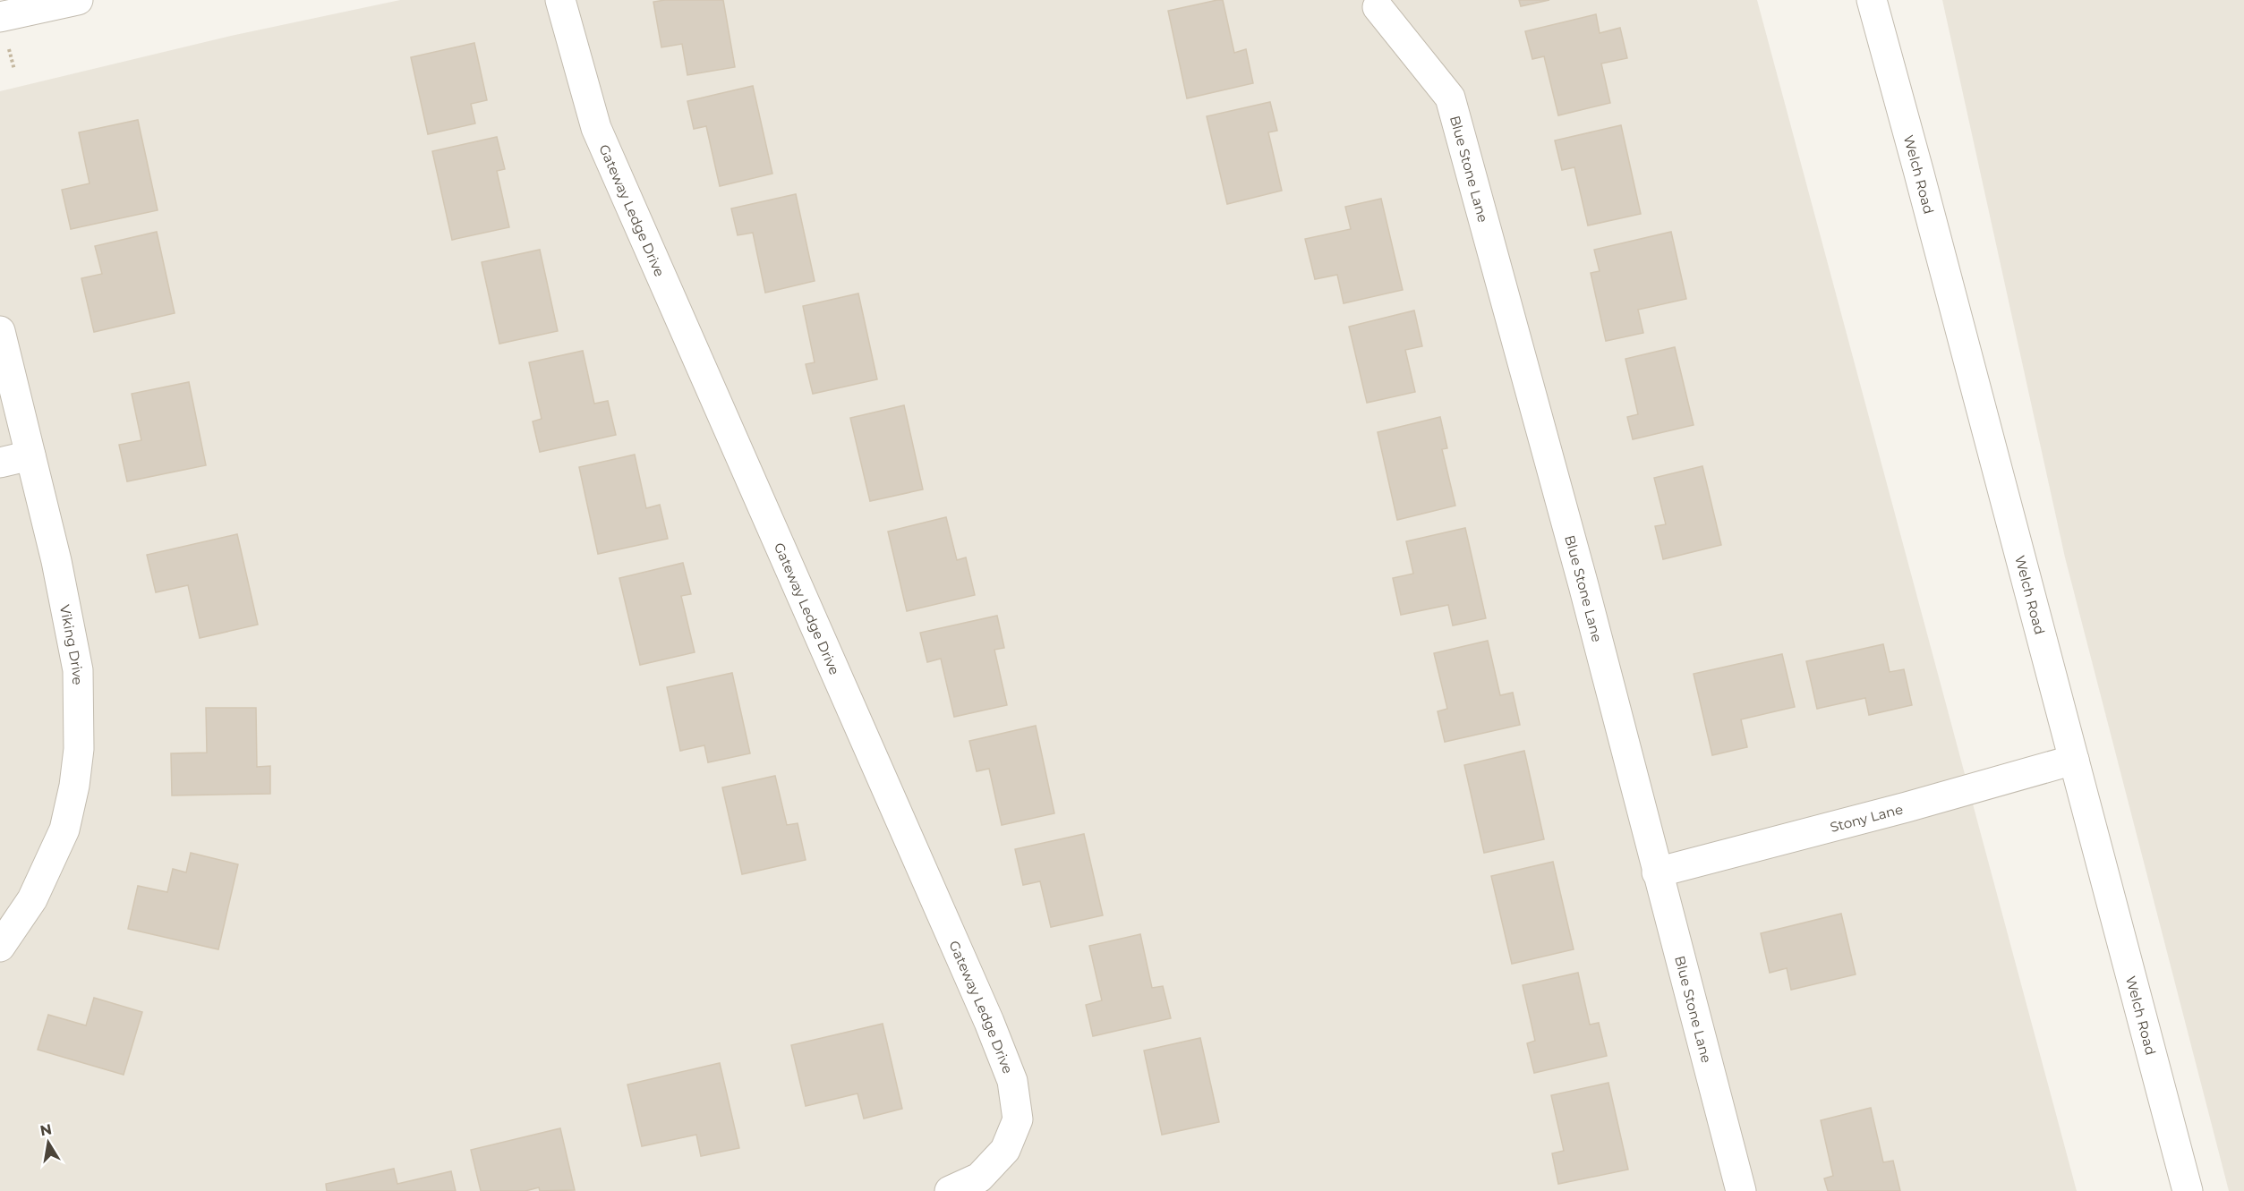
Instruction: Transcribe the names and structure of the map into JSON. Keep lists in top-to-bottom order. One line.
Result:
{"streets":{"street":["Blue Stone Lane","Welch Road","Gateway Ledge Drive","Viking Drive","Stony Lane"]},"crossings":[["Blue Stone Lane","Stony Lane"],["Welch Road","Stony Lane"]],"north":"top"}
